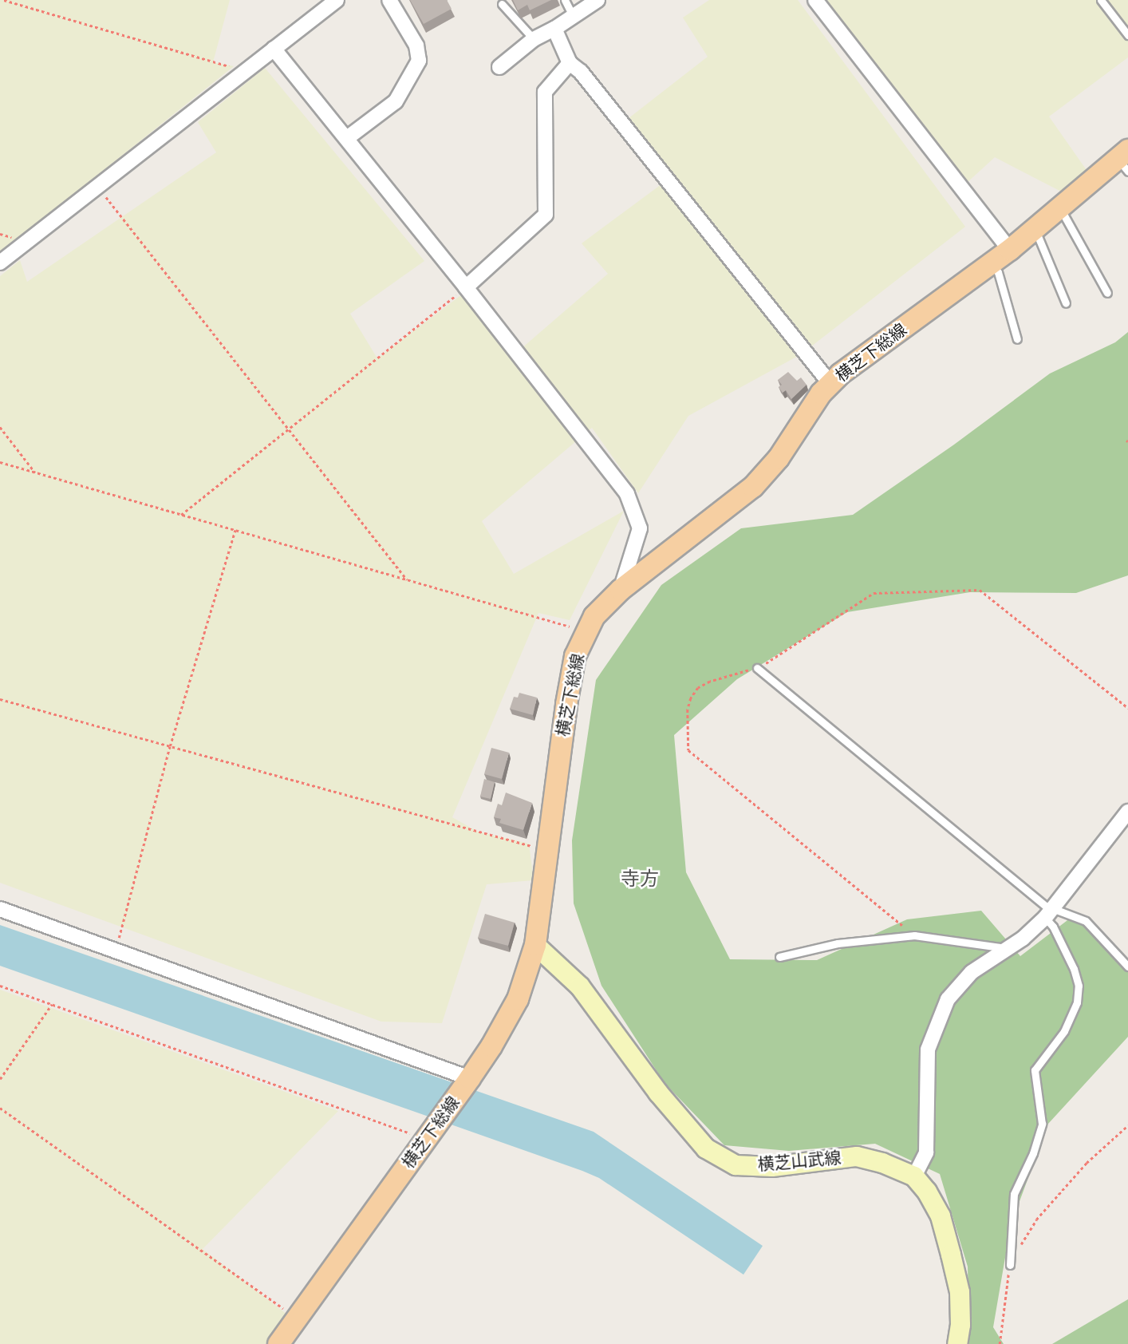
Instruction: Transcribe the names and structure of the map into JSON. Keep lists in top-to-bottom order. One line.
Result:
{"streets":{"main road":["横芝下総線","横芝山武線"]},"crossings":[["横芝下総線","横芝山武線"]],"districts":["寺方"]}
